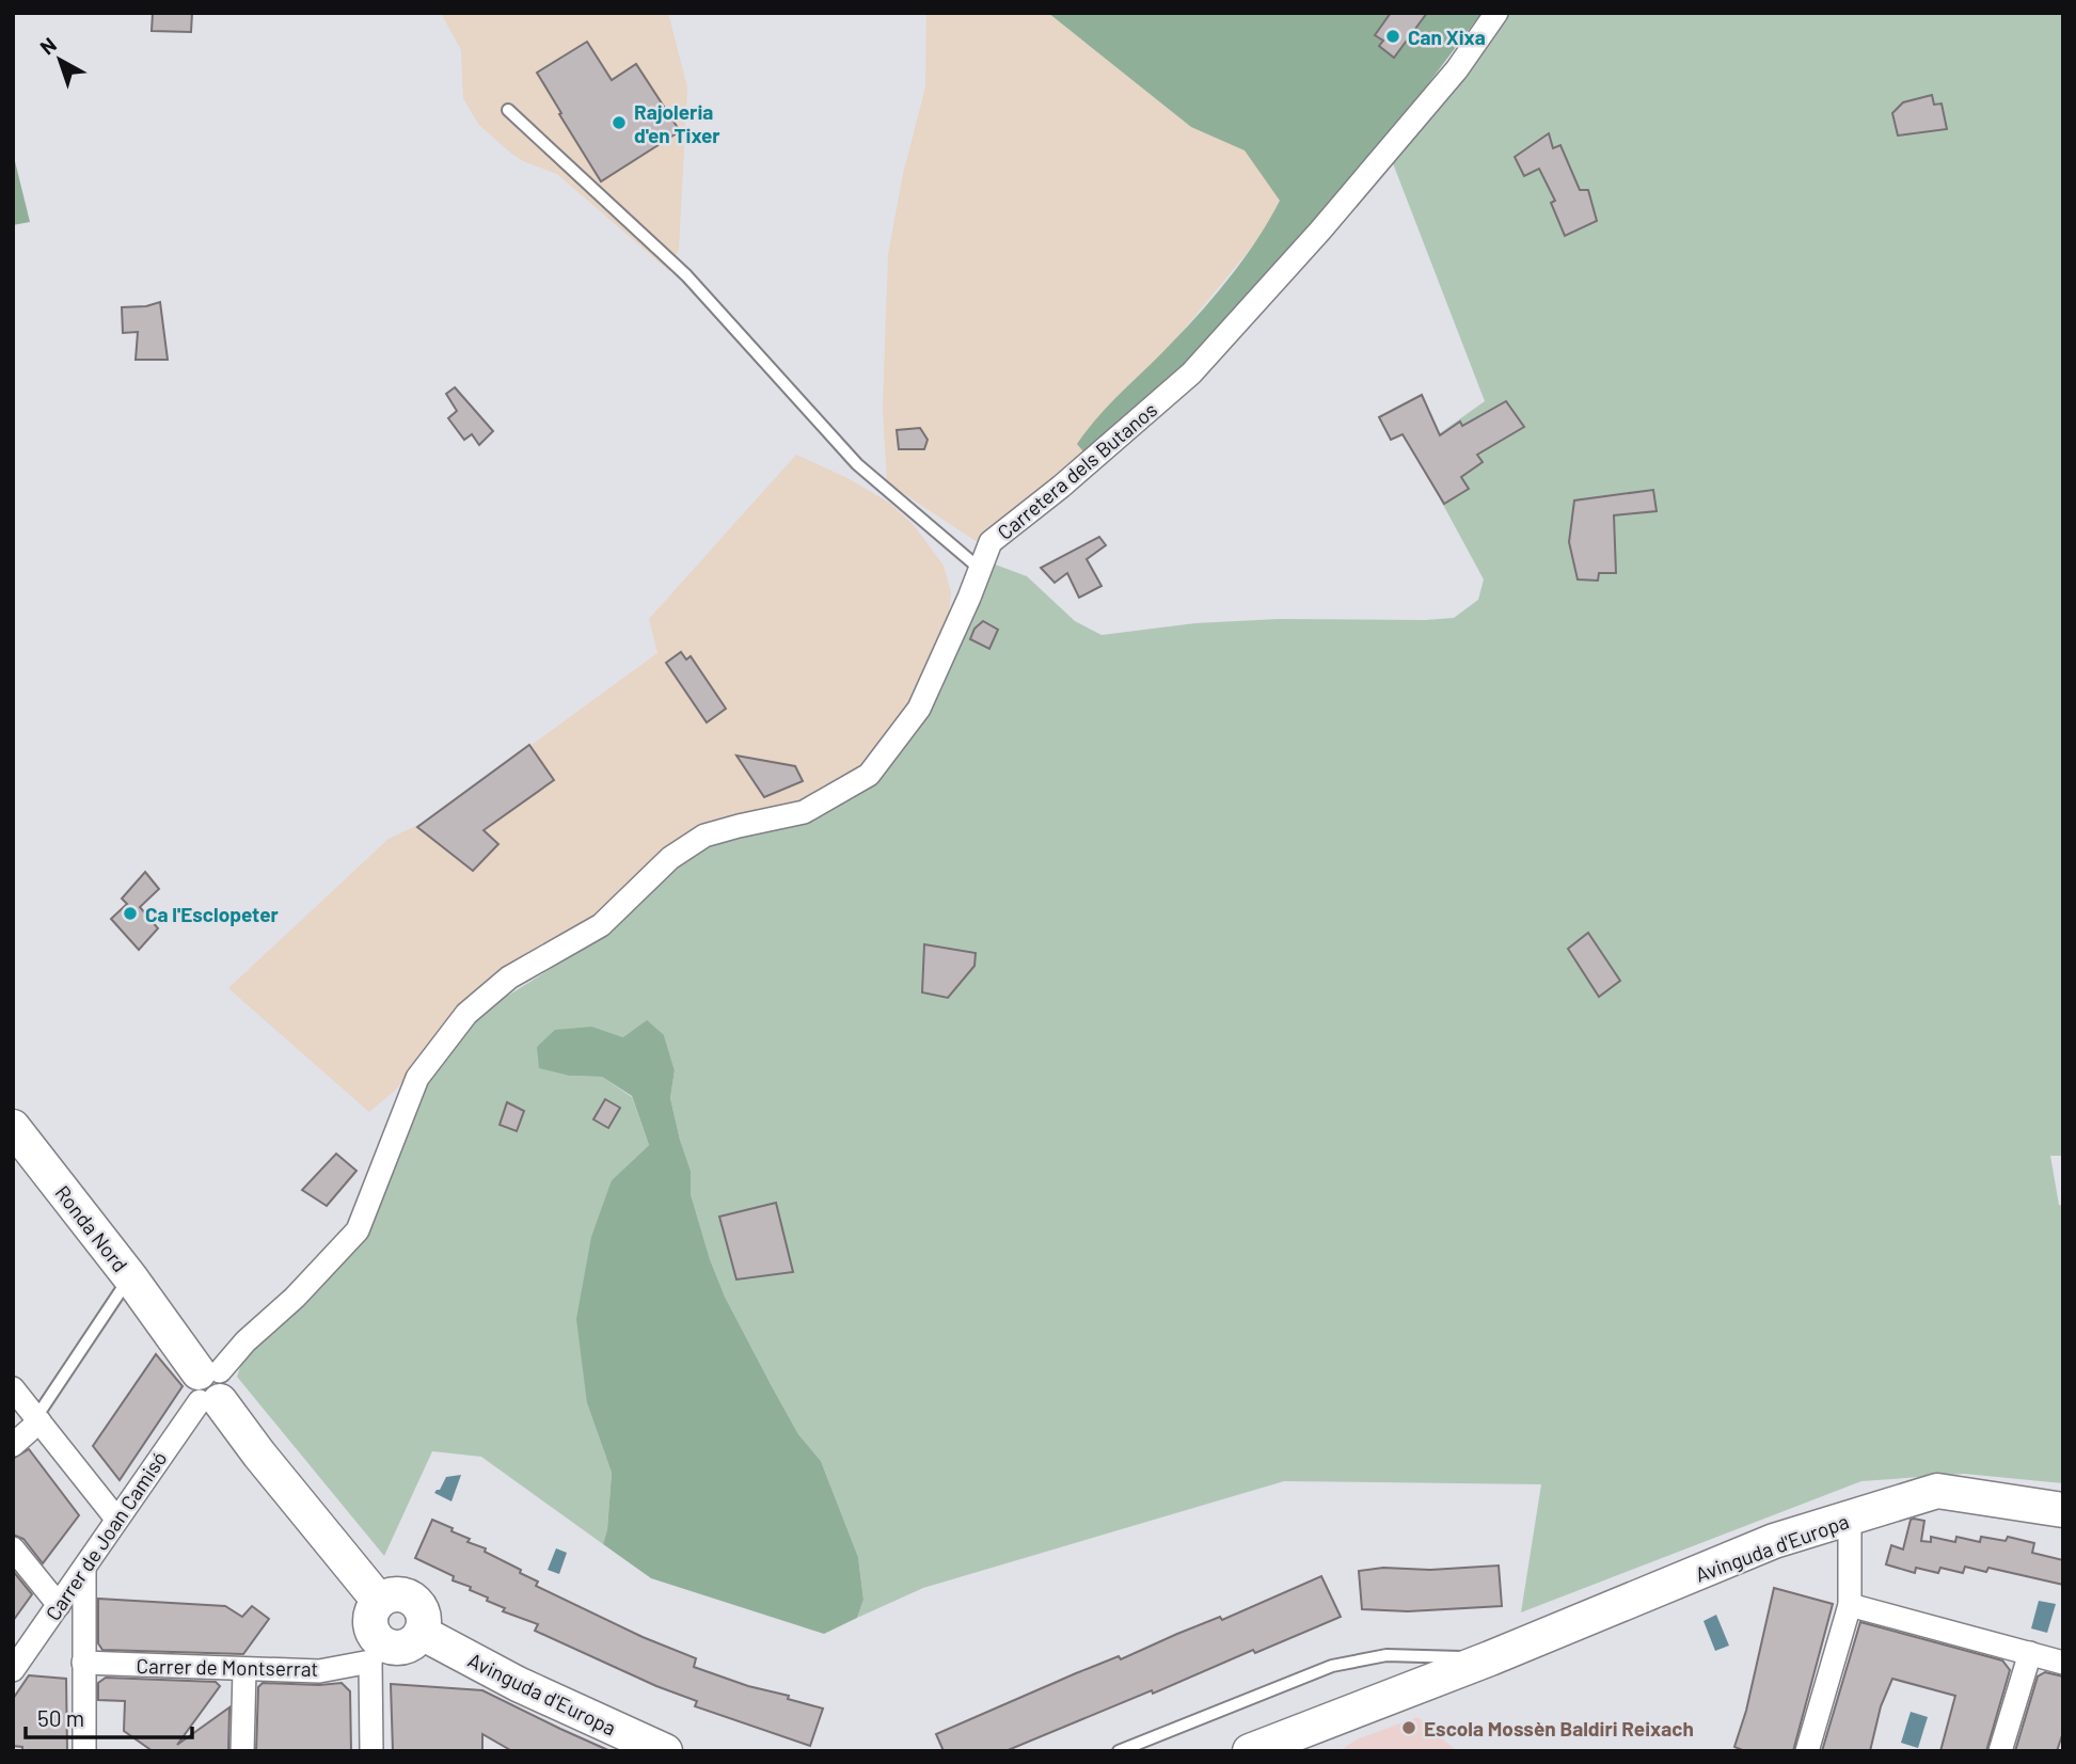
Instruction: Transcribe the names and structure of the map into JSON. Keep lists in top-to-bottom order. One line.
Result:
{"streets":{"street":["Carretera dels Butanos","Ronda Nord","Carrer de Joan Camisó","Avinguda d'Europa","Carrer de Montserrat"]},"crossings":[["Carretera dels Butanos","Ronda Nord"],["Carretera dels Butanos","Carrer de Joan Camisó"],["Ronda Nord","Carrer de Joan Camisó"],["Ronda Nord","Avinguda d'Europa"],["Ronda Nord","Carrer de Montserrat"],["Avinguda d'Europa","Carrer de Montserrat"]],"places":["Can Xixa","Rajoleria d'en Tixer","Ca l'Esclopeter","Escola Mossèn Baldiri Reixach"],"scale_bar":"50 m","north":"top left"}
